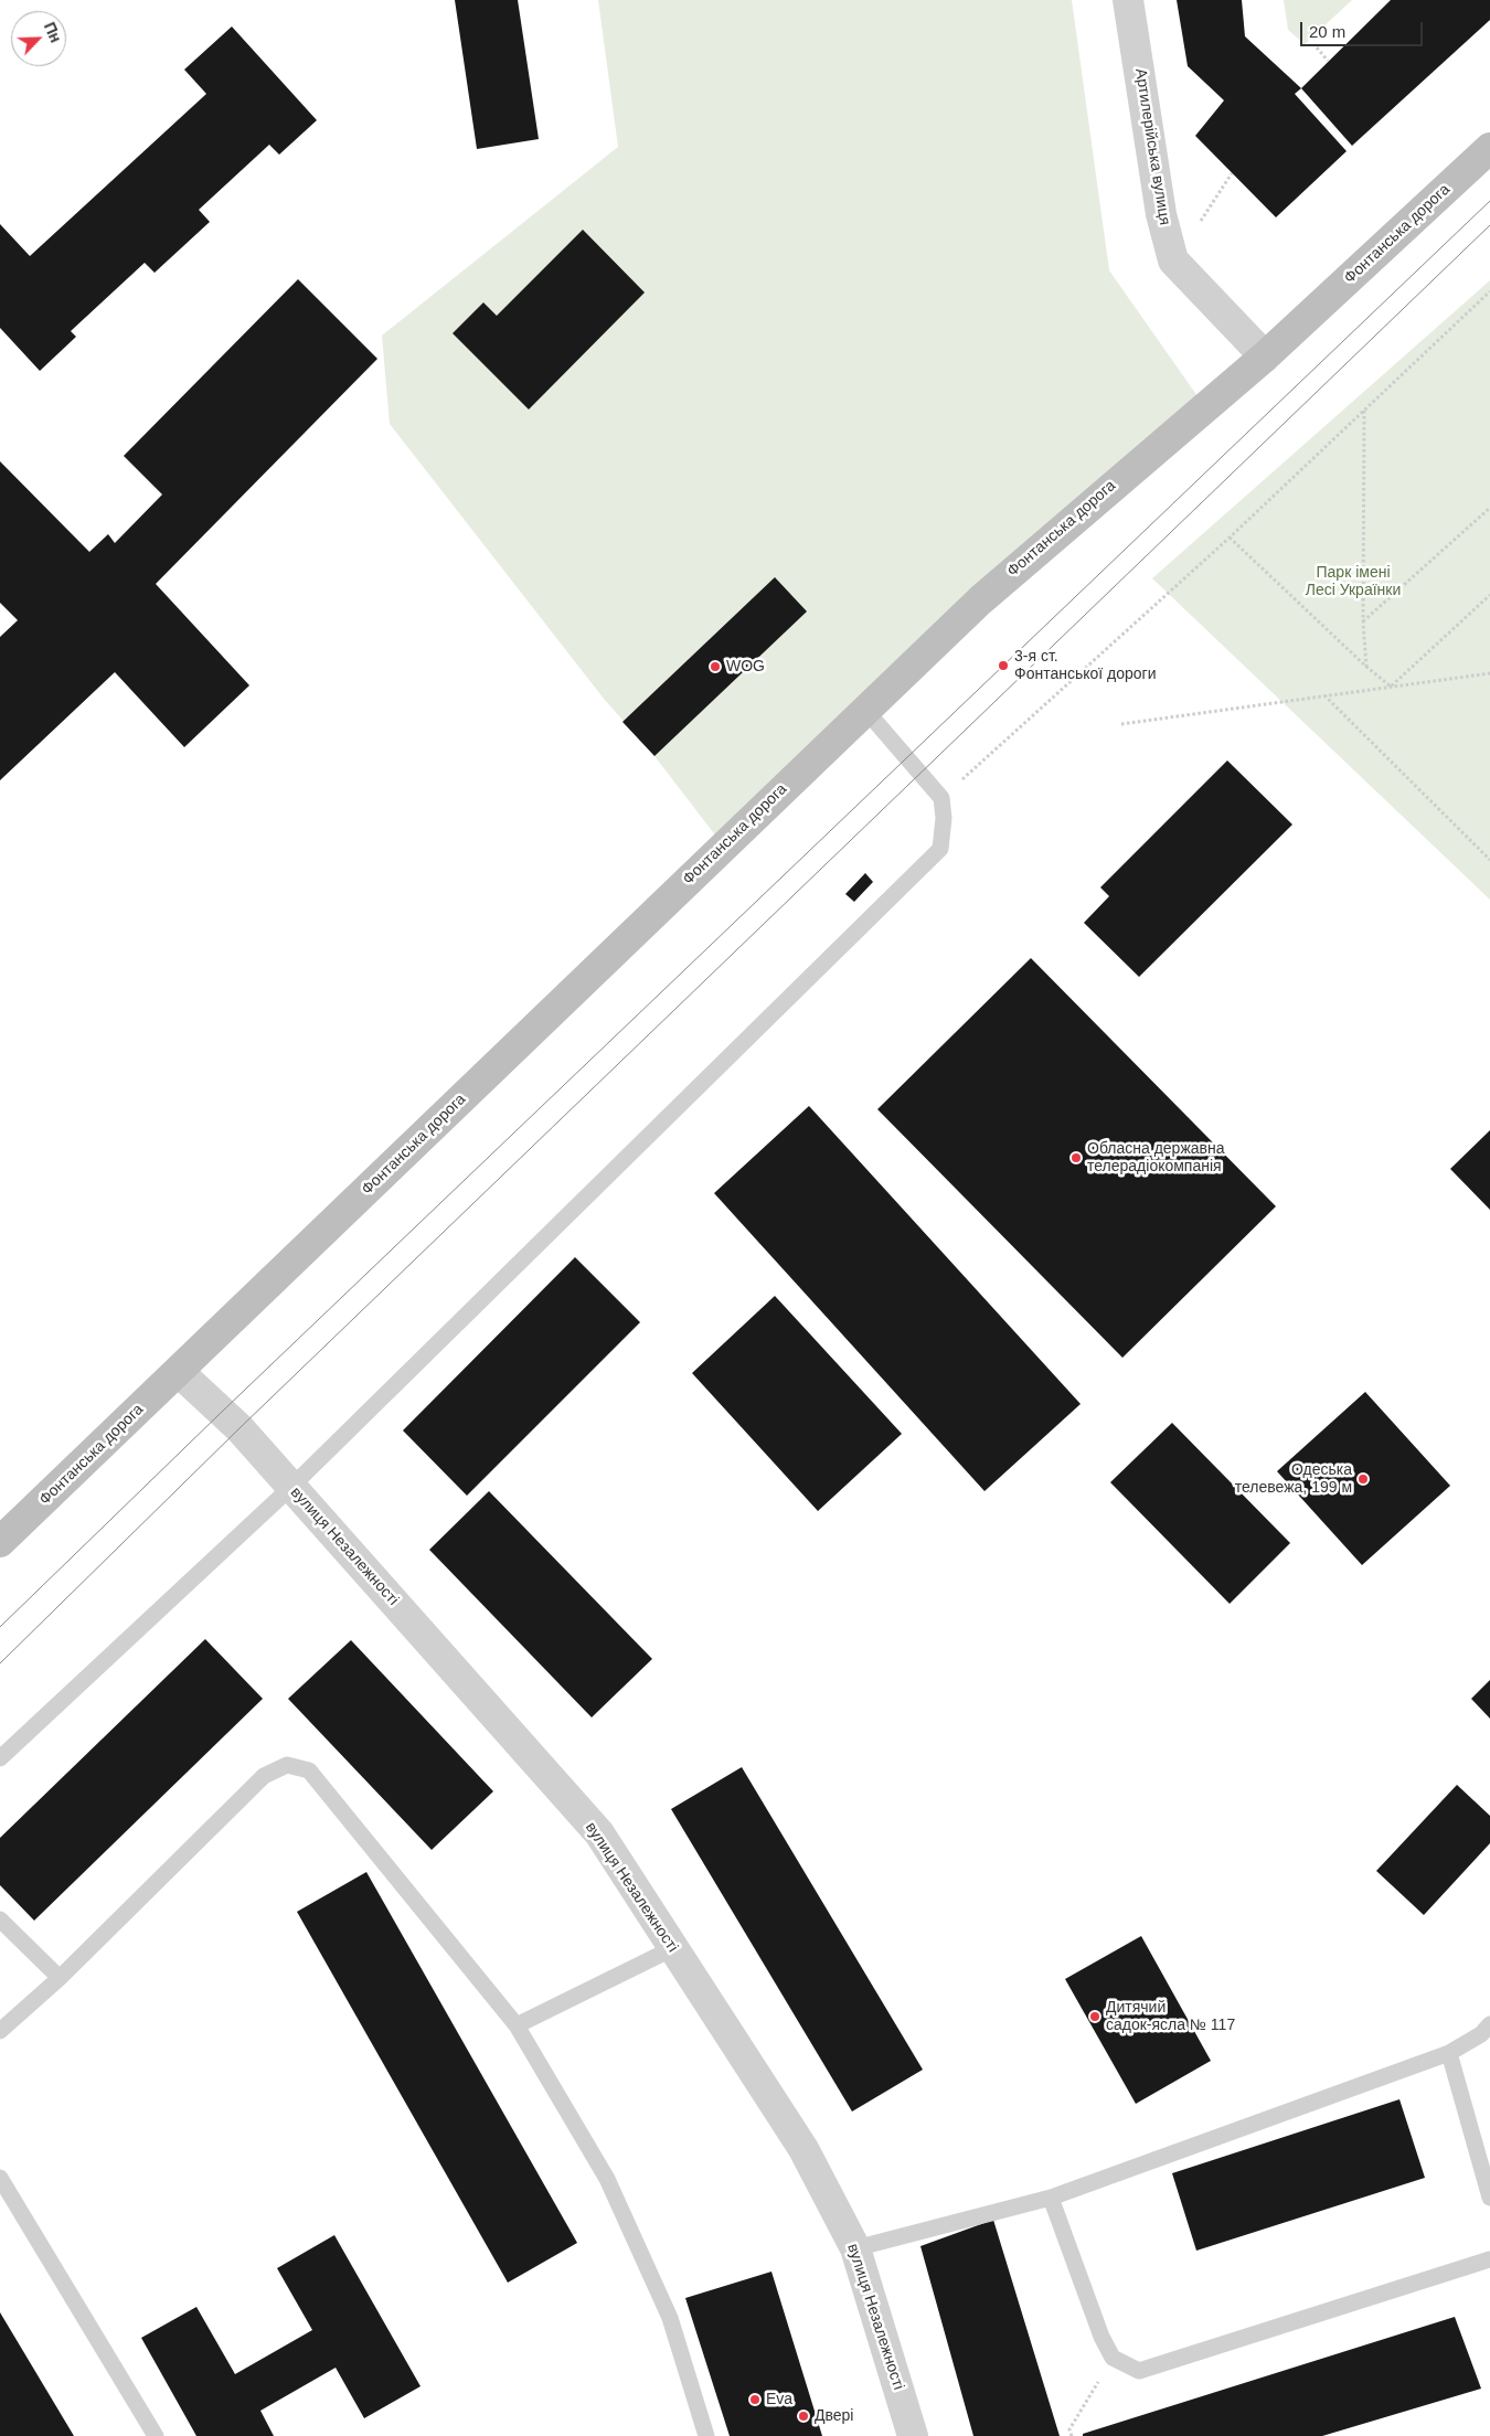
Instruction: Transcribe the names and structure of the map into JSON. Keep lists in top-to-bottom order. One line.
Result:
{"streets":{"main road":["Фонтанська дорога"],"street":["Артилерійська вулиця","вулиця Незалежності"]},"crossings":[["Артилерійська вулиця","Фонтанська дорога"],["Фонтанська дорога","вулиця Незалежності"]],"parks":["Парк імені Лесі Українки"],"places":["3-я ст. Фонтанської дороги","WOG","Обласна державна телерадіокомпанія","Одеська телевежа, 199 м","Дитячий садок-ясла № 117","Eva","Двері"],"scale_bar":"20 m","north":"top right"}
